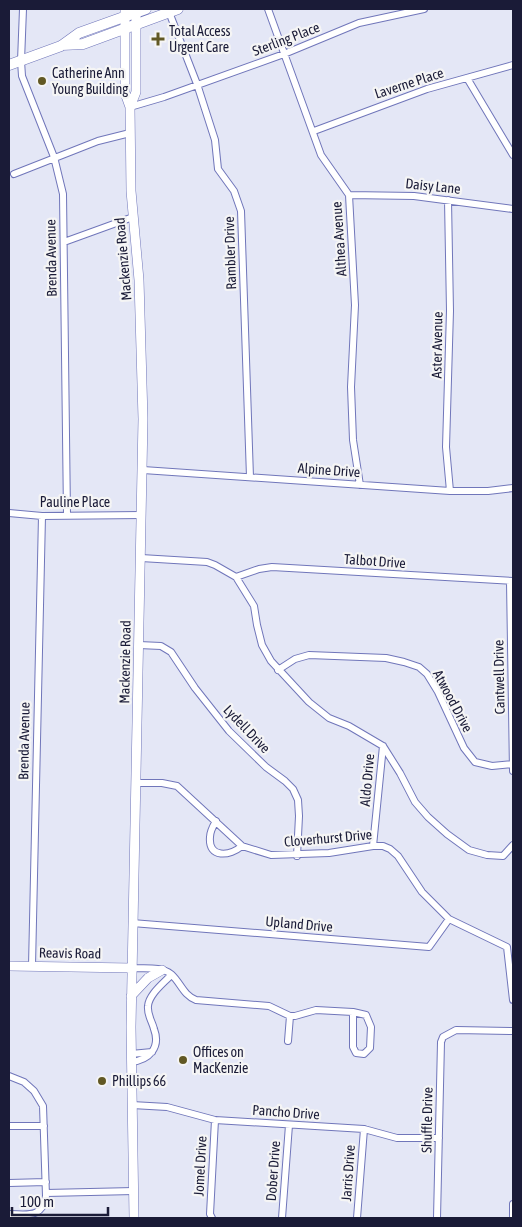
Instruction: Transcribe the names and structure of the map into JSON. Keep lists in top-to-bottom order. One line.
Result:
{"streets":{"main road":["Mackenzie Road","Reavis Road"],"street":["Sterling Place","Laverne Place","Daisy Lane","Althea Avenue","Rambler Drive","Brenda Avenue","Aster Avenue","Alpine Drive","Pauline Place","Talbot Drive","Cantwell Drive","Atwood Drive","Lydell Drive","Aldo Drive","Cloverhurst Drive","Upland Drive","Pancho Drive","Shuffle Drive","Jomel Drive","Dober Drive","Jarris Drive"]},"crossings":[["Sterling Place","Althea Avenue"],["Sterling Place","Rambler Drive"],["Sterling Place","Mackenzie Road"],["Laverne Place","Althea Avenue"],["Daisy Lane","Althea Avenue"],["Daisy Lane","Aster Avenue"],["Althea Avenue","Alpine Drive"],["Rambler Drive","Alpine Drive"],["Brenda Avenue","Pauline Place"],["Brenda Avenue","Reavis Road"],["Mackenzie Road","Alpine Drive"],["Mackenzie Road","Pauline Place"],["Mackenzie Road","Lydell Drive"],["Mackenzie Road","Cloverhurst Drive"],["Mackenzie Road","Upland Drive"],["Mackenzie Road","Reavis Road"],["Mackenzie Road","Pancho Drive"],["Aster Avenue","Alpine Drive"],["Talbot Drive","Cantwell Drive"],["Cantwell Drive","Atwood Drive"],["Lydell Drive","Cloverhurst Drive"],["Aldo Drive","Cloverhurst Drive"],["Cloverhurst Drive","Upland Drive"],["Pancho Drive","Shuffle Drive"],["Pancho Drive","Jomel Drive"],["Pancho Drive","Dober Drive"],["Pancho Drive","Jarris Drive"]],"places":{"health":["Total Access Urgent Care"],"other":["Catherine Ann Young Building","Offices on MacKenzie","Phillips 66"]},"scale_bar":"100 m"}
